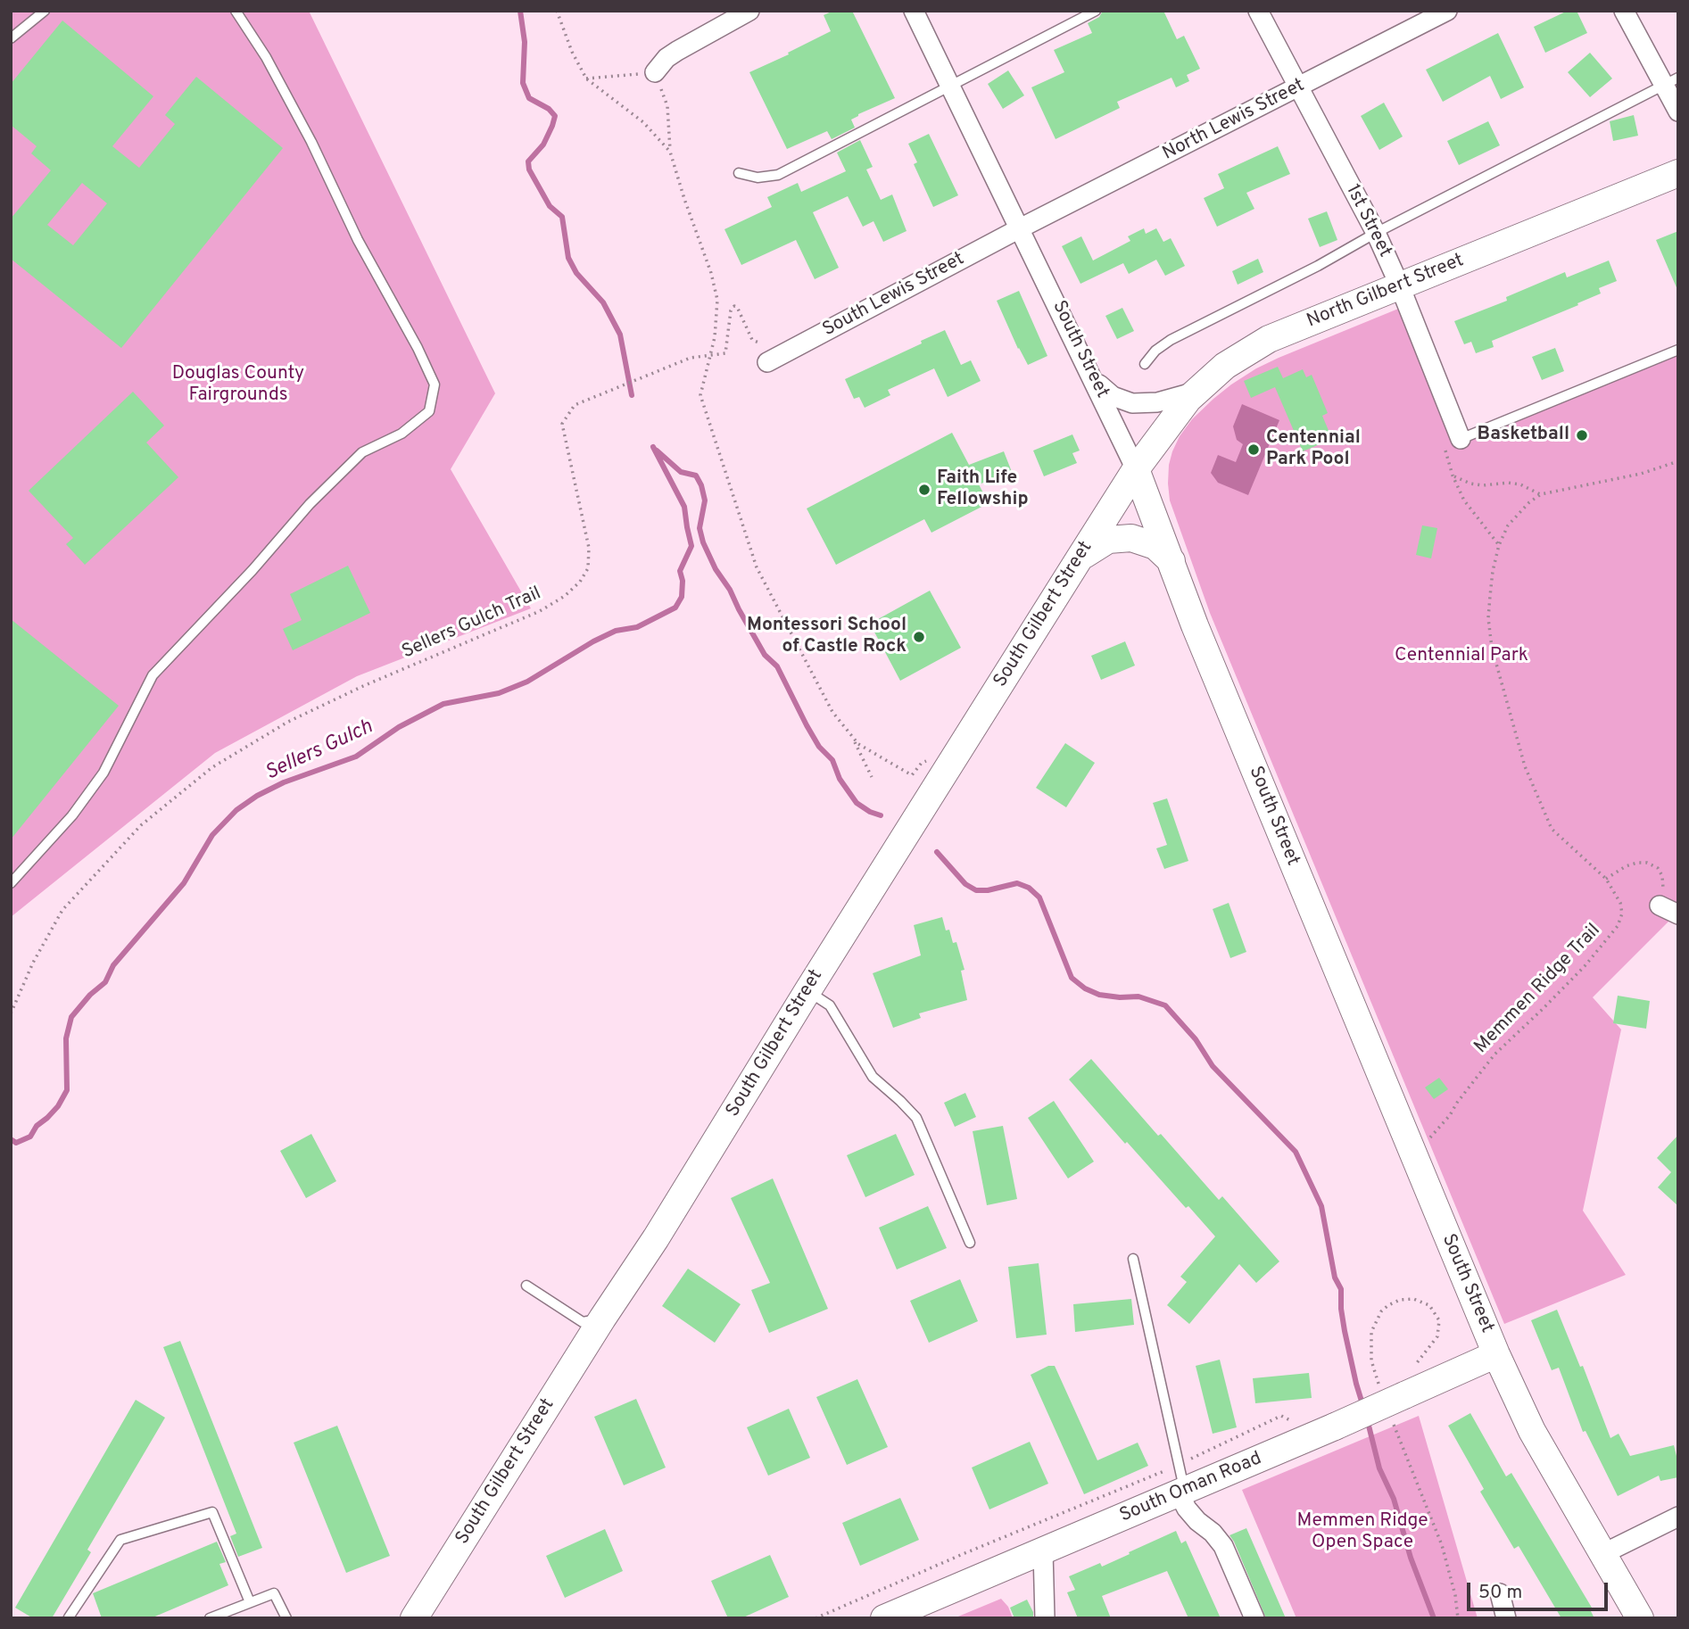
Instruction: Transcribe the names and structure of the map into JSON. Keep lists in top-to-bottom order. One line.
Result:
{"streets":{"street":["North Lewis Street","1st Street","North Gilbert Street","South Lewis Street","South Street","South Gilbert Street","South Oman Road"],"path":["Sellers Gulch Trail","Memmen Ridge Trail"]},"crossings":[["North Lewis Street","1st Street"],["North Lewis Street","South Lewis Street"],["North Lewis Street","South Street"],["1st Street","North Gilbert Street"],["North Gilbert Street","South Street"],["North Gilbert Street","South Gilbert Street"],["South Lewis Street","South Street"],["South Street","South Gilbert Street"],["South Street","South Oman Road"]],"water":["Sellers Gulch"],"parks":["Douglas County Fairgrounds","Centennial Park","Memmen Ridge Open Space"],"places":["Basketball","Centennial Park Pool","Faith Life Fellowship","Montessori School of Castle Rock"],"scale_bar":"50 m"}
